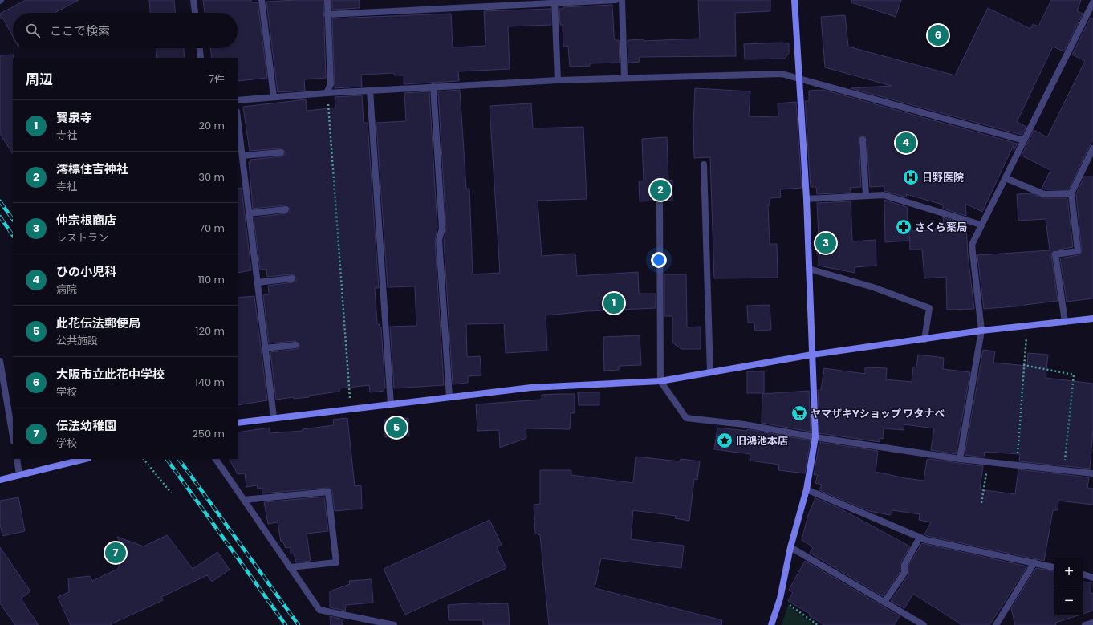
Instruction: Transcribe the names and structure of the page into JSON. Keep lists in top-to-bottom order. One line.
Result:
{"places":{"hospital":["日野医院"],"pharmacy":["さくら薬局"],"supermarket":["ヤマザキYショップ ワタナベ"],"place":["旧鴻池本店"]},"page":{"search":"ここで検索","pins":["6","4","2","3","1","5","7"],"heading":["周辺","7件"],"list":[{"mark":"1","name":"寳泉寺","note":"寺社","value":"20 m"},{"mark":"2","name":"澪標住吉神社","note":"寺社","value":"30 m"},{"mark":"3","name":"仲宗根商店","note":"レストラン","value":"70 m"},{"mark":"4","name":"ひの小児科","note":"病院","value":"110 m"},{"mark":"5","name":"此花伝法郵便局","note":"公共施設","value":"120 m"},{"mark":"6","name":"大阪市立此花中学校","note":"学校","value":"140 m"},{"mark":"7","name":"伝法幼稚園","note":"学校","value":"250 m"}],"map_buttons":["+","−"]}}
